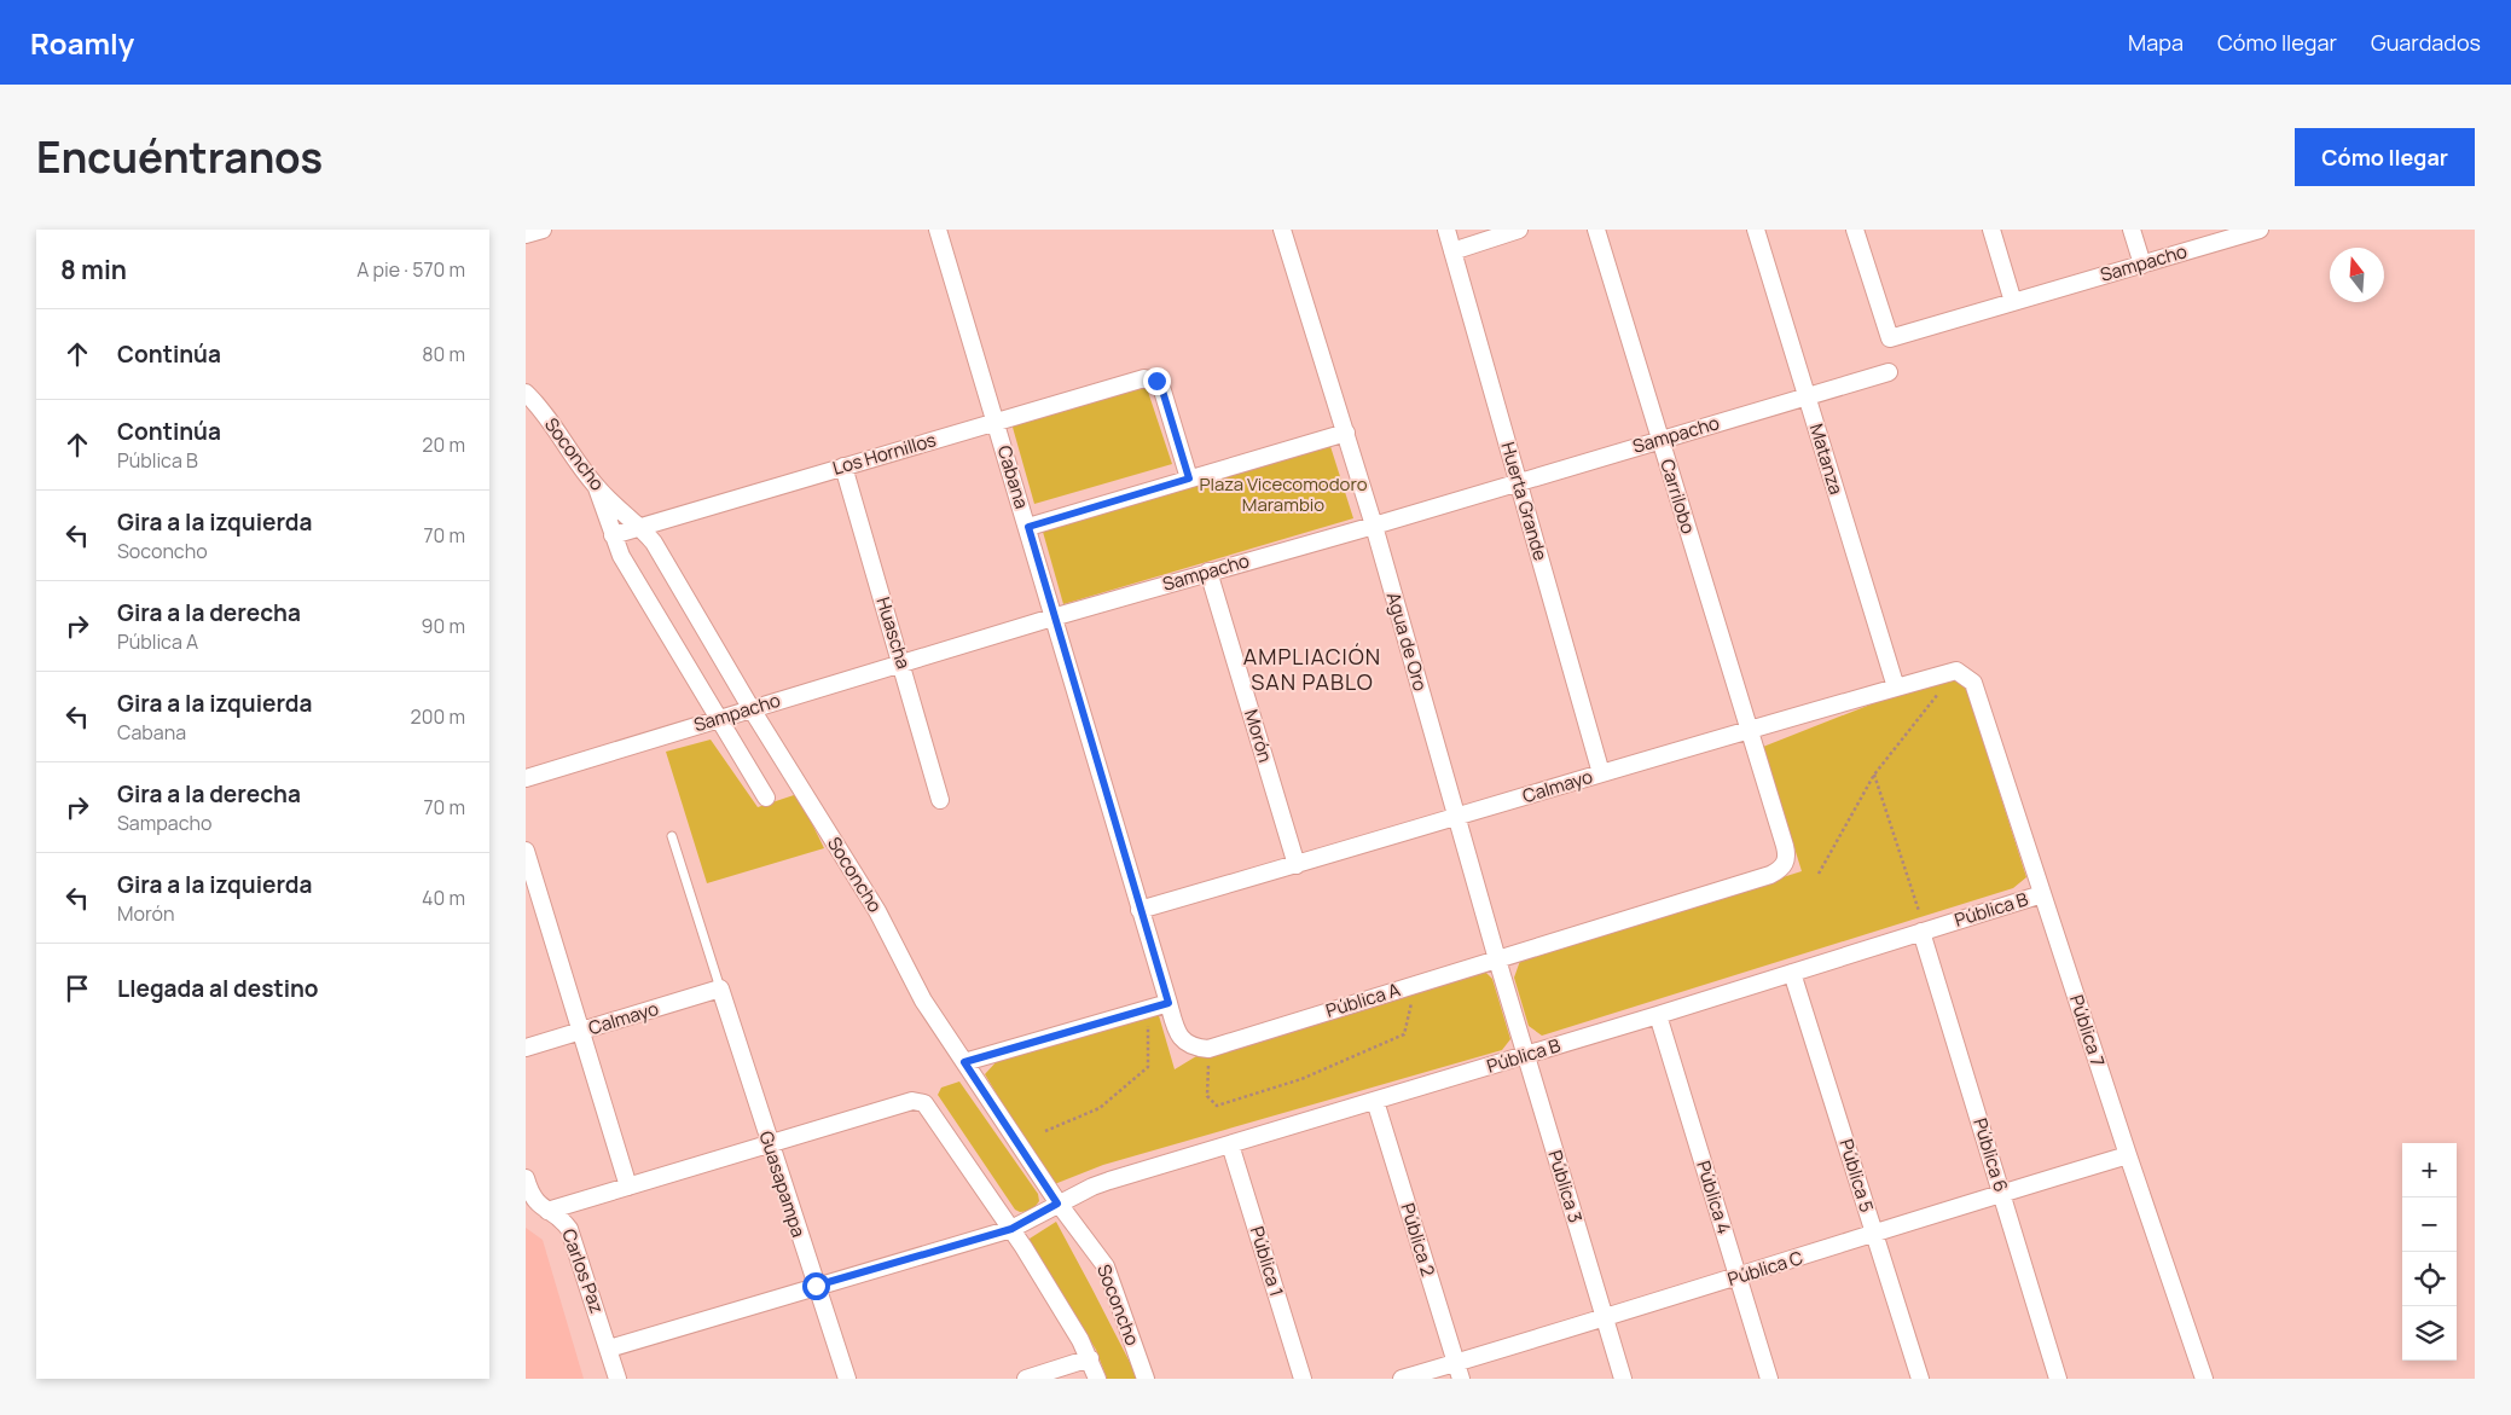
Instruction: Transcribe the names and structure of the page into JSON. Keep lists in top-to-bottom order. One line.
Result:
{"streets":{"street":["Sampacho","Soconcho","Los Hornillos","Matanza","Cabana","Carrilobo","Huerta Grande","Huascha","Agua de Oro","Morón","Calmayo","Pública B","Pública A","Pública 7","Pública 6","Pública 5","Guasapampa","Pública 3","Pública 4","Pública 2","Pública 1","Pública C","Carlos Paz"]},"crossings":[["Sampacho","Soconcho"],["Sampacho","Matanza"],["Sampacho","Cabana"],["Sampacho","Carrilobo"],["Sampacho","Huerta Grande"],["Sampacho","Huascha"],["Sampacho","Agua de Oro"],["Sampacho","Morón"],["Soconcho","Los Hornillos"],["Soconcho","Pública B"],["Los Hornillos","Cabana"],["Los Hornillos","Huascha"],["Matanza","Calmayo"],["Cabana","Calmayo"],["Carrilobo","Calmayo"],["Carrilobo","Pública A"],["Huerta Grande","Calmayo"],["Agua de Oro","Calmayo"],["Agua de Oro","Pública B"],["Agua de Oro","Pública A"],["Agua de Oro","Pública 3"],["Morón","Calmayo"],["Calmayo","Pública A"],["Calmayo","Pública 7"],["Calmayo","Guasapampa"],["Pública B","Pública 7"],["Pública B","Pública 6"],["Pública B","Pública 5"],["Pública B","Guasapampa"],["Pública B","Pública 3"],["Pública B","Pública 4"],["Pública B","Pública 2"],["Pública B","Pública 1"],["Pública B","Carlos Paz"],["Pública 7","Pública C"],["Pública 6","Pública C"],["Pública 5","Pública C"],["Pública 3","Pública C"],["Pública 4","Pública C"],["Pública 2","Pública C"]],"districts":["AMPLIACIÓN SAN PABLO"],"parks":["Plaza Vicecomodoro Marambio"],"north":"top","page":{"header":"Roamly","nav":["Mapa","Cómo llegar","Guardados"],"title":"Encuéntranos","buttons":"Cómo llegar","heading":["8 min","A pie · 570 m"],"list":[["Continúa","80 m"],["Continúa","Pública B","20 m"],["Gira a la izquierda","Soconcho","70 m"],["Gira a la derecha","Pública A","90 m"],["Gira a la izquierda","Cabana","200 m"],["Gira a la derecha","Sampacho","70 m"],["Gira a la izquierda","Morón","40 m"],"Llegada al destino"],"map_buttons":["+","−"]}}
